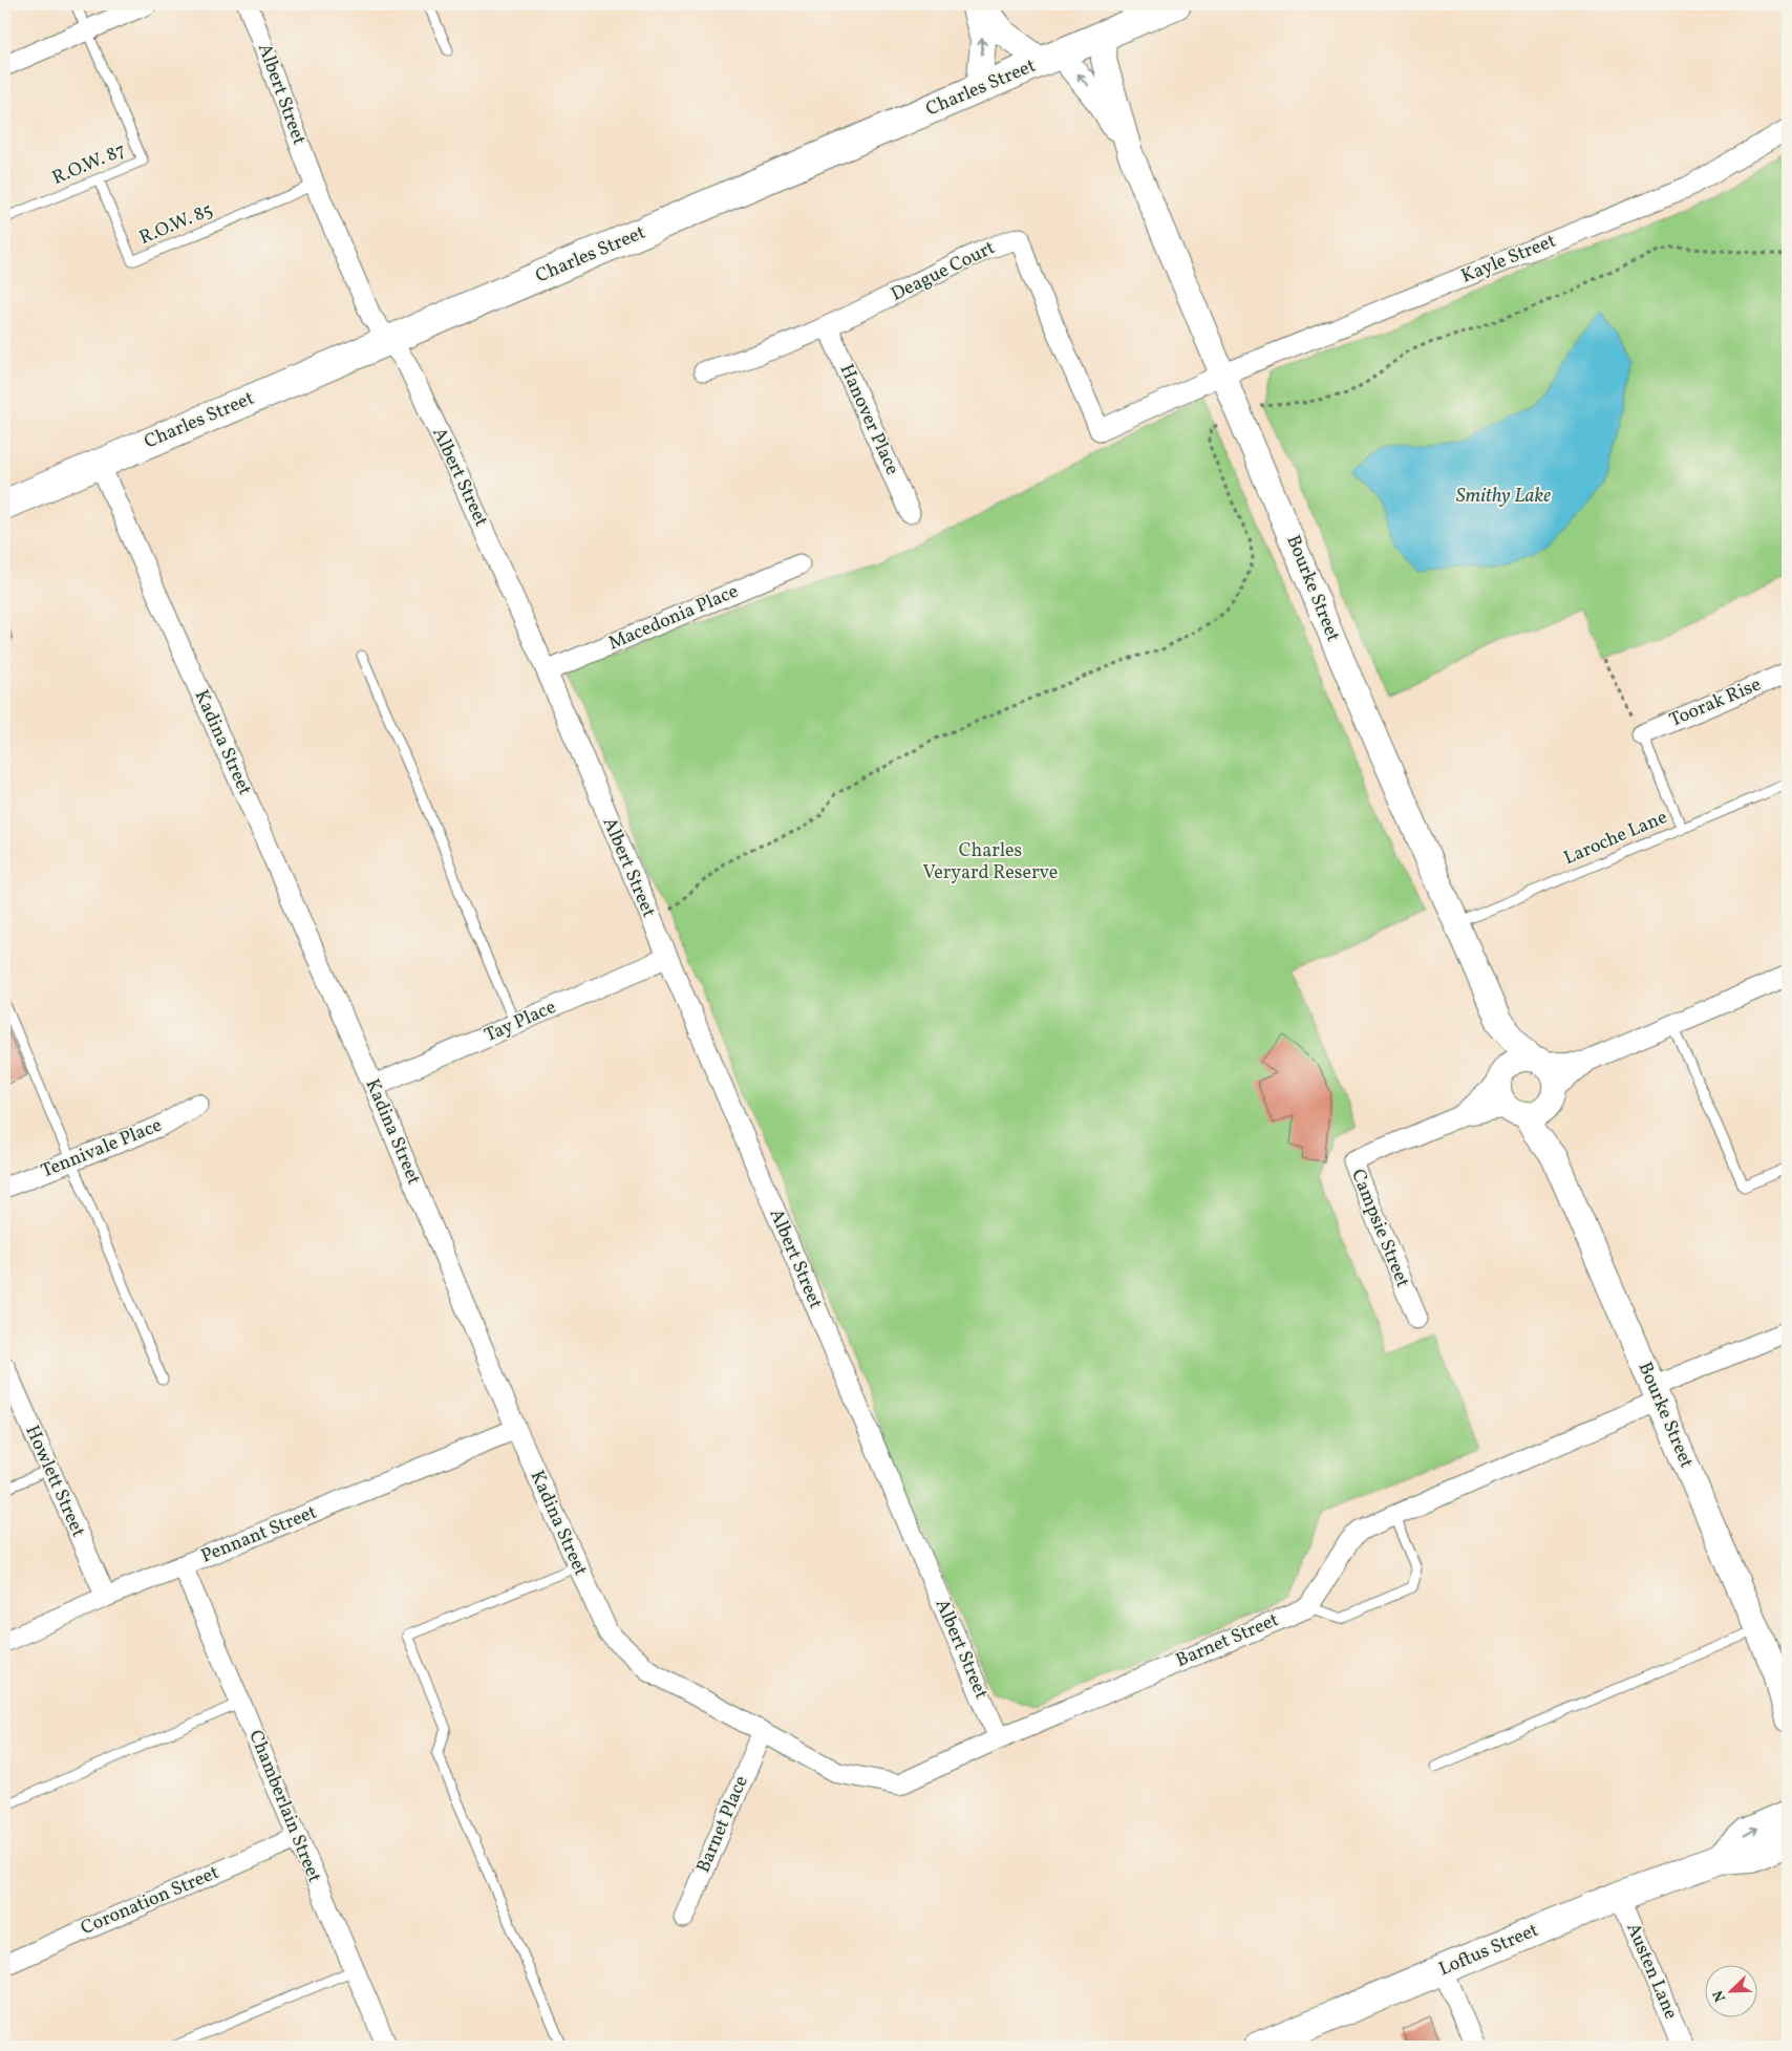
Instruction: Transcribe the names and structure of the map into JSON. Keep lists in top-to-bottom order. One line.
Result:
{"streets":{"main road":["Charles Street","Loftus Street"],"street":["Albert Street","Kayle Street","Deague Court","Hanover Place","Bourke Street","Macedonia Place","Toorak Rise","Kadina Street","Tay Place","Tennivale Place","Campsie Street","Howlett Street","Pennant Street","Barnet Street","Chamberlain Street","Barnet Place","Coronation Street","Austen Lane"],"lane":["R.O.W. 87","R.O.W. 85","Laroche Lane"]},"crossings":[["Charles Street","Albert Street"],["Charles Street","Bourke Street"],["Charles Street","Kadina Street"],["Albert Street","R.O.W. 85"],["Albert Street","Macedonia Place"],["Albert Street","Tay Place"],["Albert Street","Barnet Street"],["R.O.W. 87","R.O.W. 85"],["Kayle Street","Deague Court"],["Kayle Street","Bourke Street"],["Deague Court","Hanover Place"],["Deague Court","Bourke Street"],["Bourke Street","Laroche Lane"],["Bourke Street","Campsie Street"],["Kadina Street","Tay Place"],["Kadina Street","Pennant Street"],["Kadina Street","Barnet Street"],["Kadina Street","Barnet Place"],["Howlett Street","Pennant Street"],["Pennant Street","Chamberlain Street"],["Barnet Street","Barnet Place"],["Chamberlain Street","Coronation Street"],["Loftus Street","Austen Lane"]],"water":["Smithy Lake"],"parks":["Charles Veryard Reserve"],"north":"bottom left"}
